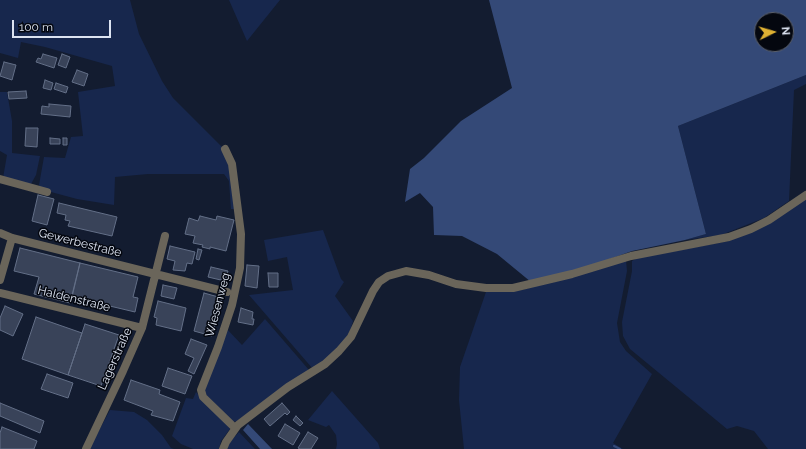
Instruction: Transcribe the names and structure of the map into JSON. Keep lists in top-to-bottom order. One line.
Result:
{"streets":{"street":["Gewerbestraße","Haldenstraße","Wiesenweg","Lagerstraße"]},"crossings":[["Gewerbestraße","Lagerstraße"],["Haldenstraße","Lagerstraße"]],"scale_bar":"100 m","north":"right"}
